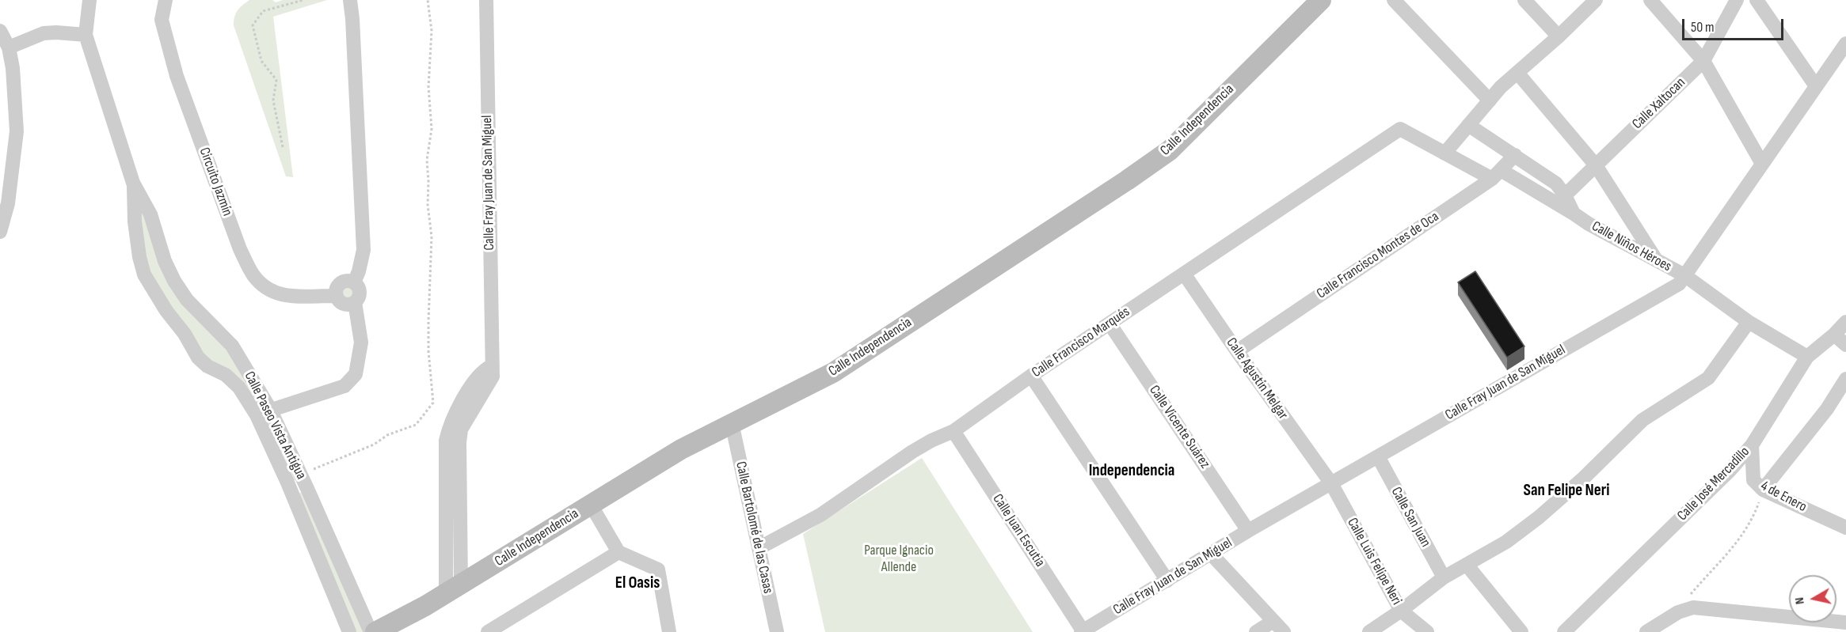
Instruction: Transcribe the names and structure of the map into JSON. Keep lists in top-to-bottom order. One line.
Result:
{"streets":{"street":["Calle Xaltocan","Calle Independencia","Circuito Jazmín","Calle Fray Juan de San Miguel","Calle Niños Héroes","Calle Francisco Montes de Oca","Calle Francisco Marqués","Calle Agustín Melgar","Calle Paseo Vista Antigua","Calle Vicente Suárez","Calle José Mercadillo","4 de Enero","Calle San Juan","Calle Bartolomé de las Casas","Calle Juan Escutia","Calle Luis Felipe Neri"]},"crossings":[["Calle Independencia","Calle Fray Juan de San Miguel"],["Calle Independencia","Calle Paseo Vista Antigua"],["Calle Independencia","Calle Bartolomé de las Casas"],["Calle Fray Juan de San Miguel","Calle Niños Héroes"],["Calle Fray Juan de San Miguel","Calle Agustín Melgar"],["Calle Fray Juan de San Miguel","Calle Vicente Suárez"],["Calle Fray Juan de San Miguel","Calle San Juan"],["Calle Fray Juan de San Miguel","Calle Juan Escutia"],["Calle Fray Juan de San Miguel","Calle Luis Felipe Neri"],["Calle Niños Héroes","Calle Francisco Montes de Oca"],["Calle Niños Héroes","Calle José Mercadillo"],["Calle Francisco Montes de Oca","Calle Agustín Melgar"],["Calle Francisco Marqués","Calle Agustín Melgar"],["Calle Francisco Marqués","Calle Vicente Suárez"],["Calle Francisco Marqués","Calle Bartolomé de las Casas"],["Calle Francisco Marqués","Calle Juan Escutia"],["Calle Agustín Melgar","Calle Luis Felipe Neri"],["Calle José Mercadillo","4 de Enero"]],"districts":["Independencia","San Felipe Neri","El Oasis"],"parks":["Parque Ignacio Allende"],"scale_bar":"50 m","north":"left"}
